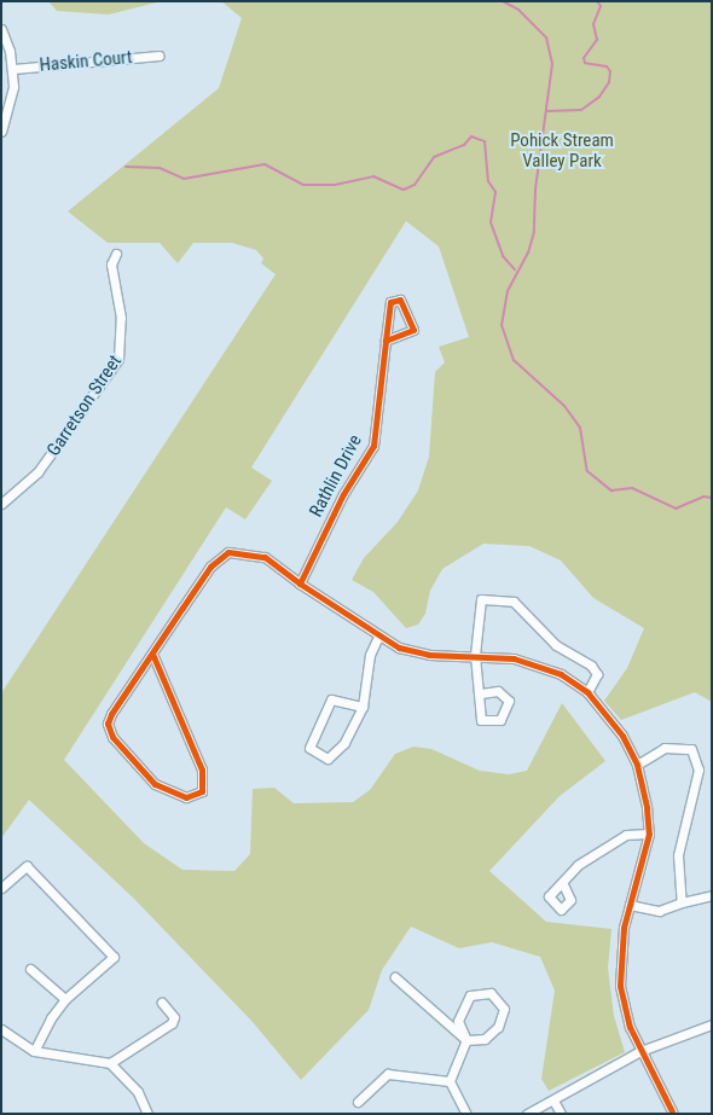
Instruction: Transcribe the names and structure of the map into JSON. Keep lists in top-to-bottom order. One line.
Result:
{"streets":{"street":["Haskin Court","Garretson Street","Rathlin Drive"]},"parks":["Pohick Stream Valley Park"]}
